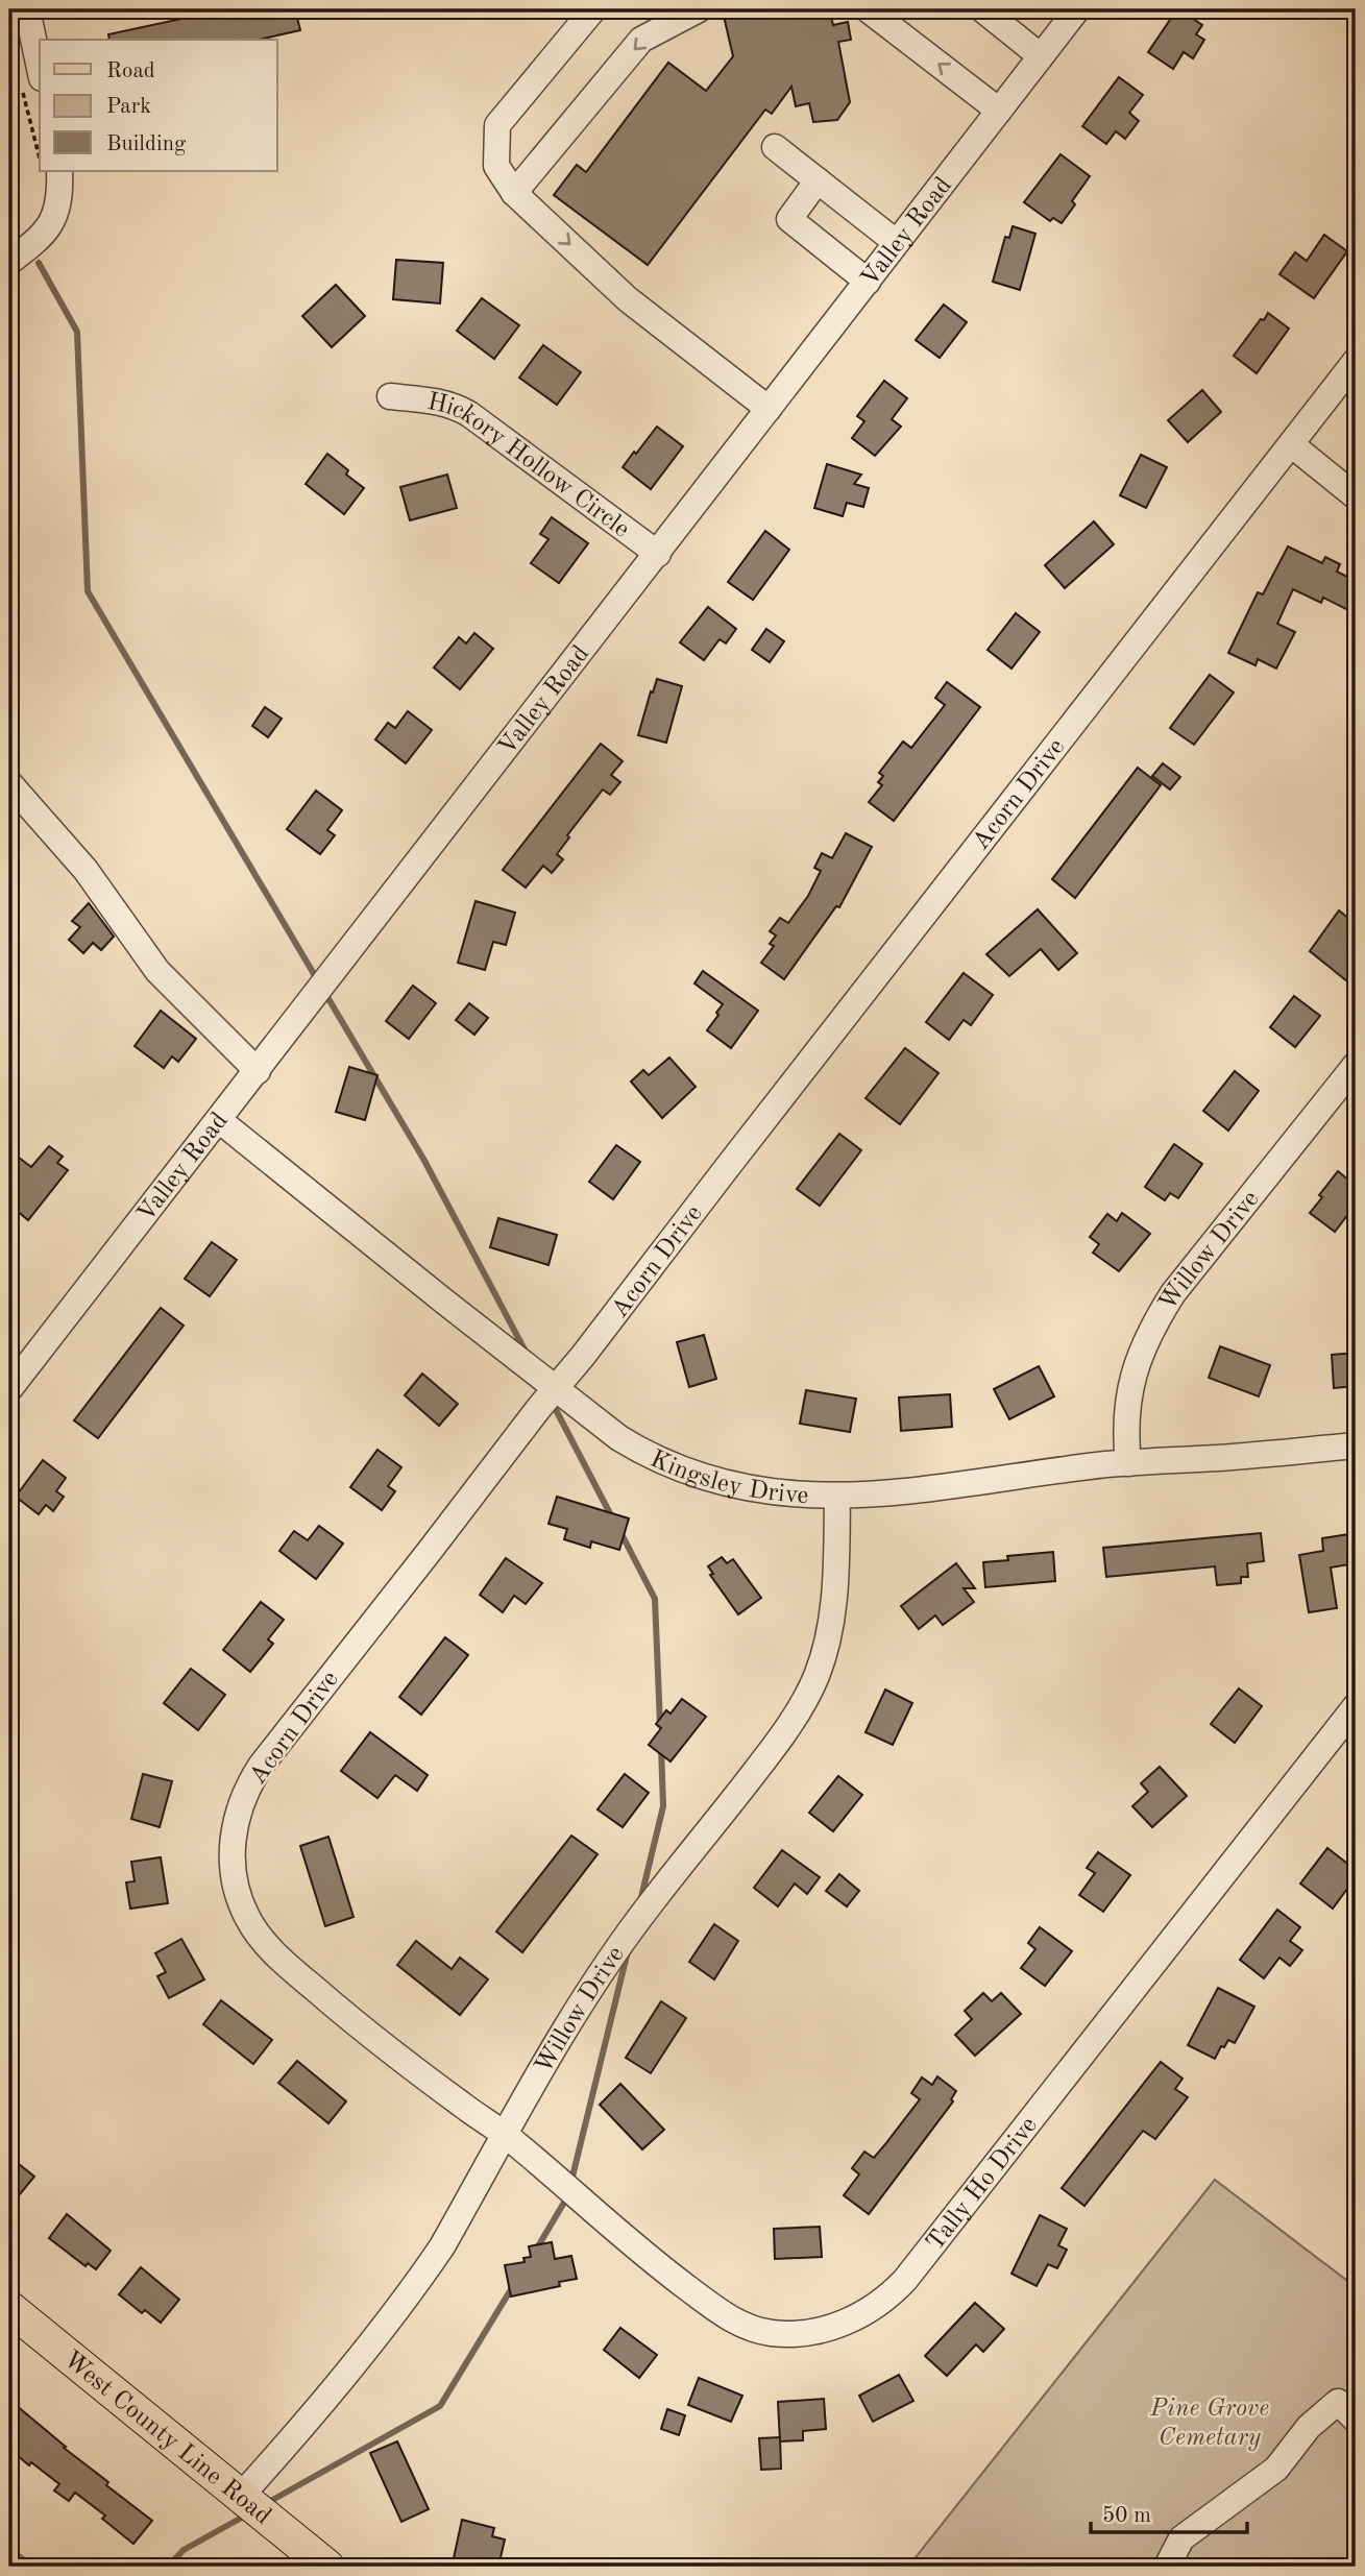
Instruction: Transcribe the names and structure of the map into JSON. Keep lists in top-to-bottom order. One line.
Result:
{"streets":{"main road":["West County Line Road"],"street":["Valley Road","Hickory Hollow Circle","Acorn Drive","Willow Drive","Kingsley Drive","Tally Ho Drive"]},"crossings":[["Valley Road","Hickory Hollow Circle"],["Valley Road","Kingsley Drive"],["Acorn Drive","Willow Drive"],["Acorn Drive","Kingsley Drive"],["Acorn Drive","Tally Ho Drive"],["Willow Drive","Kingsley Drive"],["Willow Drive","Tally Ho Drive"],["Willow Drive","West County Line Road"]],"parks":["Pine Grove Cemetary"],"legend":["Road","Park","Building"],"scale_bar":"50 m"}
